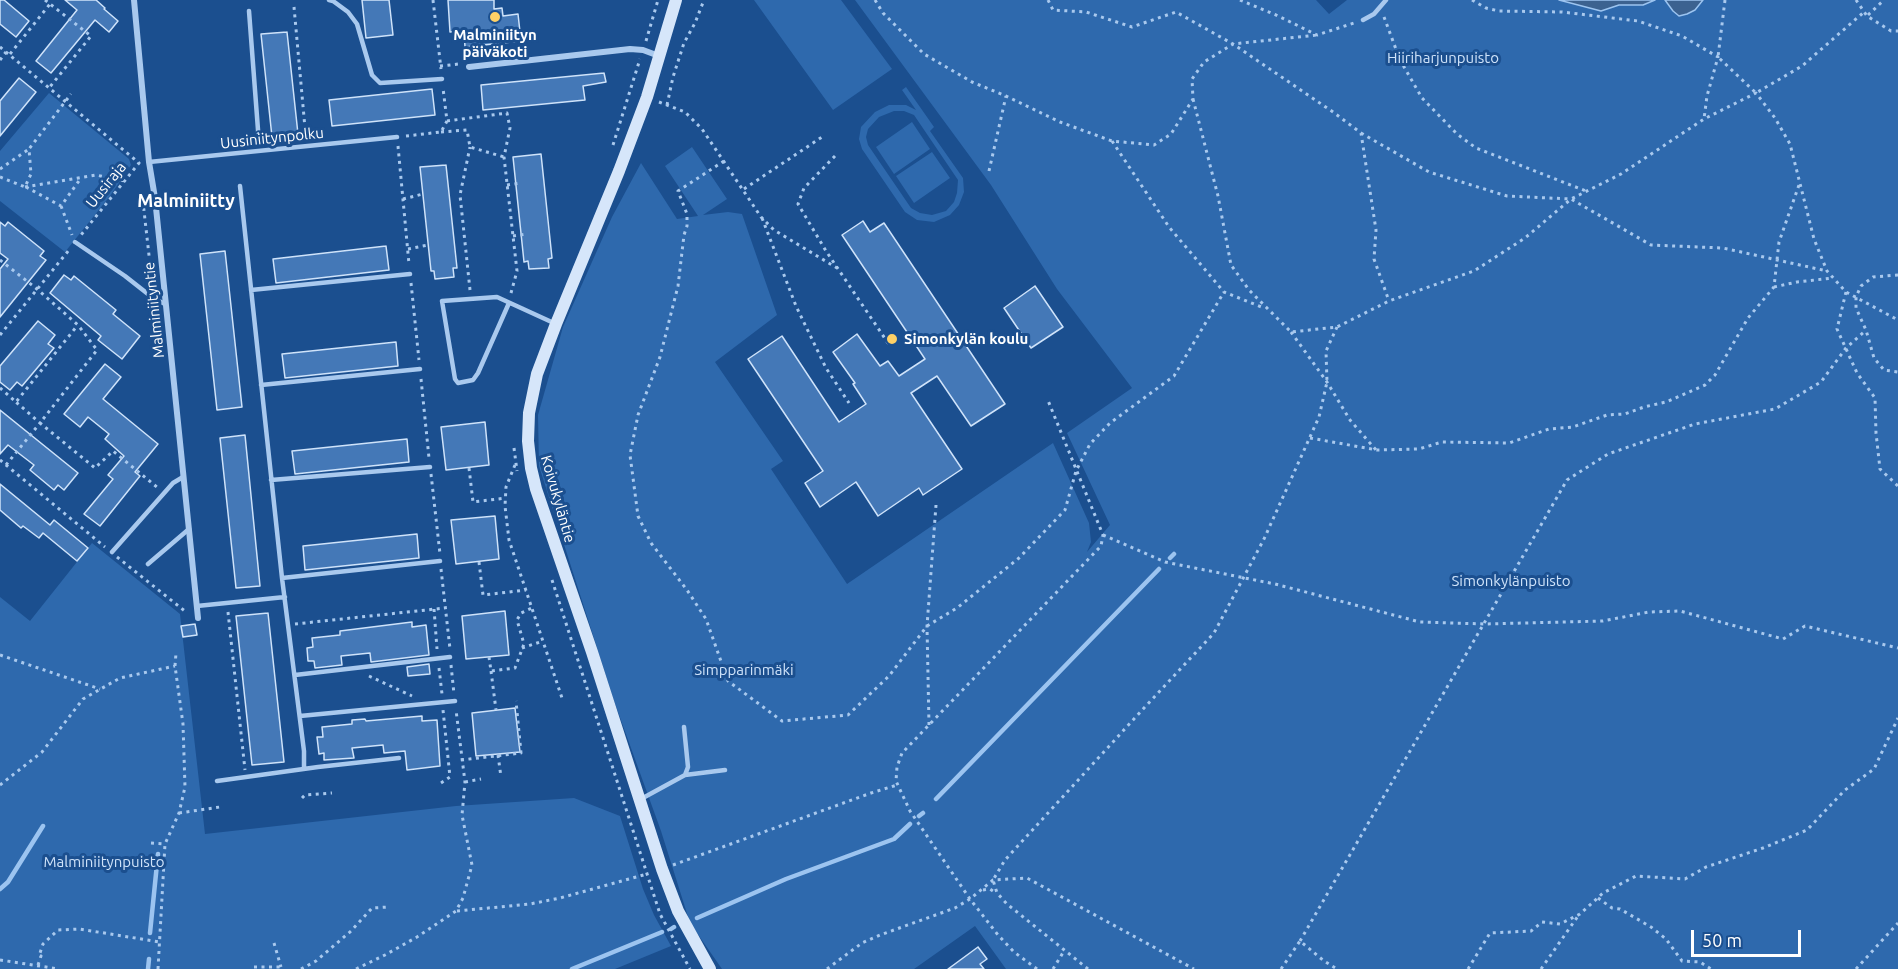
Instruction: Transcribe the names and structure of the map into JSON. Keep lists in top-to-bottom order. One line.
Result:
{"streets":{"main road":["Koivukyläntie"],"street":["Malminiityntie"],"lane":["Uusiniitynpolku"],"path":["Uusiraja"]},"crossings":[["Uusiniitynpolku","Malminiityntie"]],"districts":["Malminiitty"],"parks":["Hiiriharjunpuisto","Simonkylänpuisto","Simpparinmäki","Malminiitynpuisto"],"places":["Malminiityn päiväkoti","Simonkylän koulu"],"scale_bar":"50 m"}
